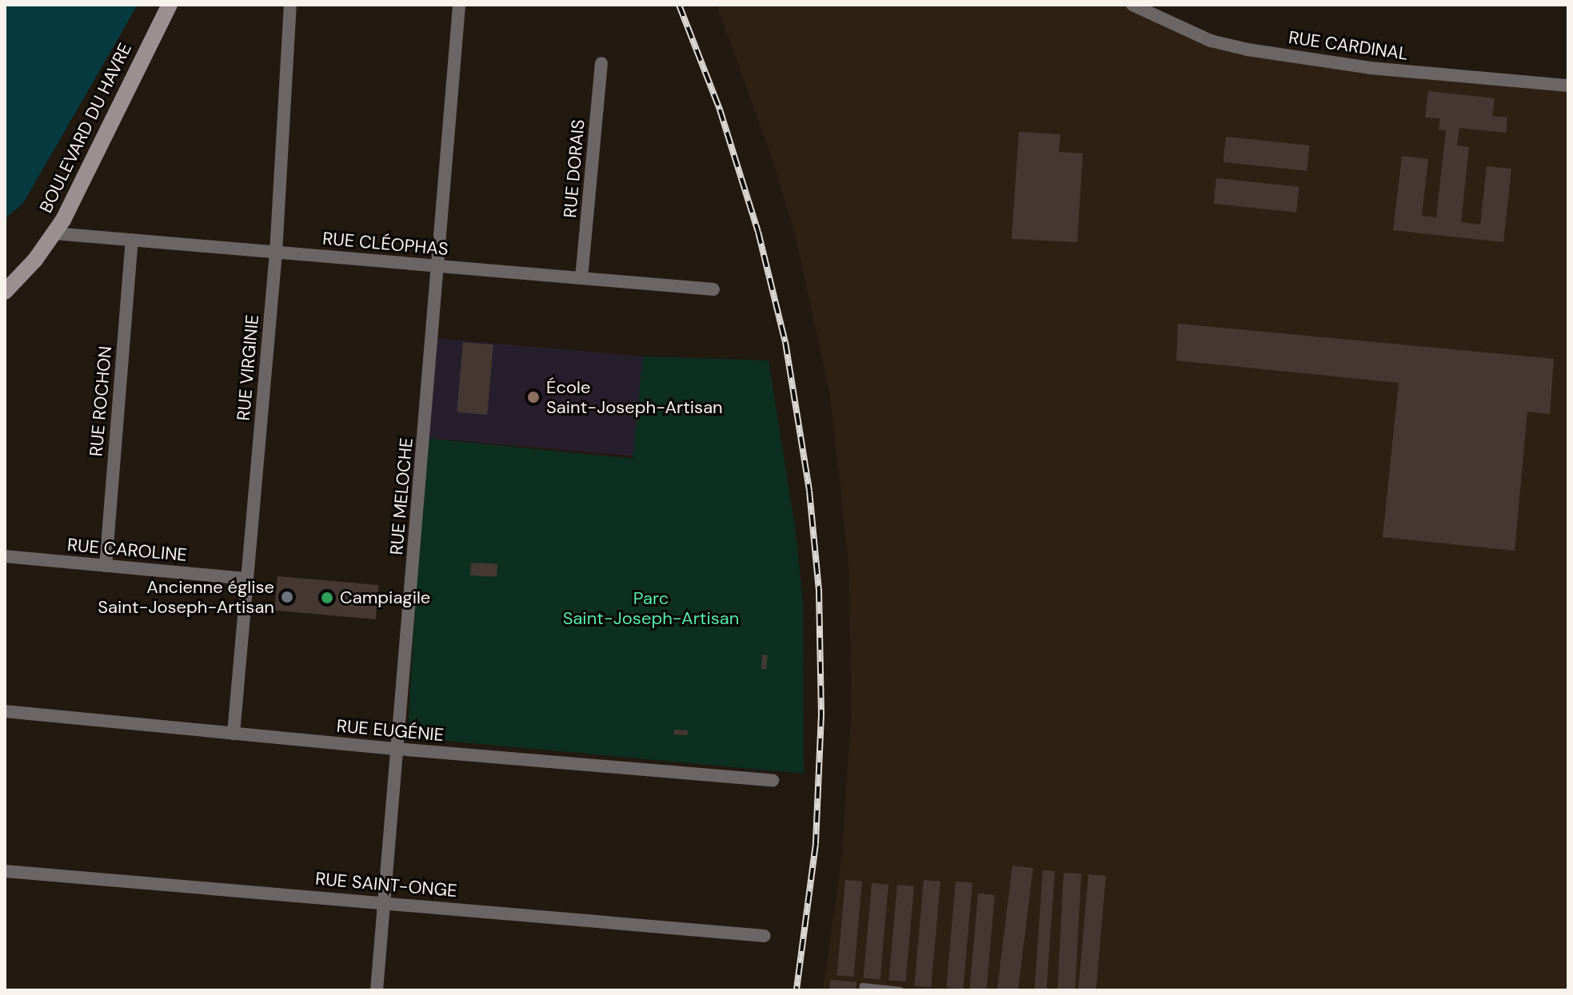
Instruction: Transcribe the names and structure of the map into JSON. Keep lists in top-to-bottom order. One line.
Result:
{"streets":{"street":["RUE CARDINAL","BOULEVARD DU HAVRE","RUE DORAIS","RUE CLÉOPHAS","RUE VIRGINIE","RUE ROCHON","RUE MELOCHE","RUE CAROLINE","RUE EUGÉNIE","RUE SAINT-ONGE"]},"crossings":[["BOULEVARD DU HAVRE","RUE CLÉOPHAS"],["RUE DORAIS","RUE CLÉOPHAS"],["RUE CLÉOPHAS","RUE VIRGINIE"],["RUE CLÉOPHAS","RUE ROCHON"],["RUE CLÉOPHAS","RUE MELOCHE"],["RUE VIRGINIE","RUE CAROLINE"],["RUE VIRGINIE","RUE EUGÉNIE"],["RUE ROCHON","RUE CAROLINE"],["RUE MELOCHE","RUE EUGÉNIE"],["RUE MELOCHE","RUE SAINT-ONGE"]],"parks":["Parc Saint-Joseph-Artisan"],"places":["École Saint-Joseph-Artisan","Ancienne église Saint-Joseph-Artisan","Campiagile"]}
